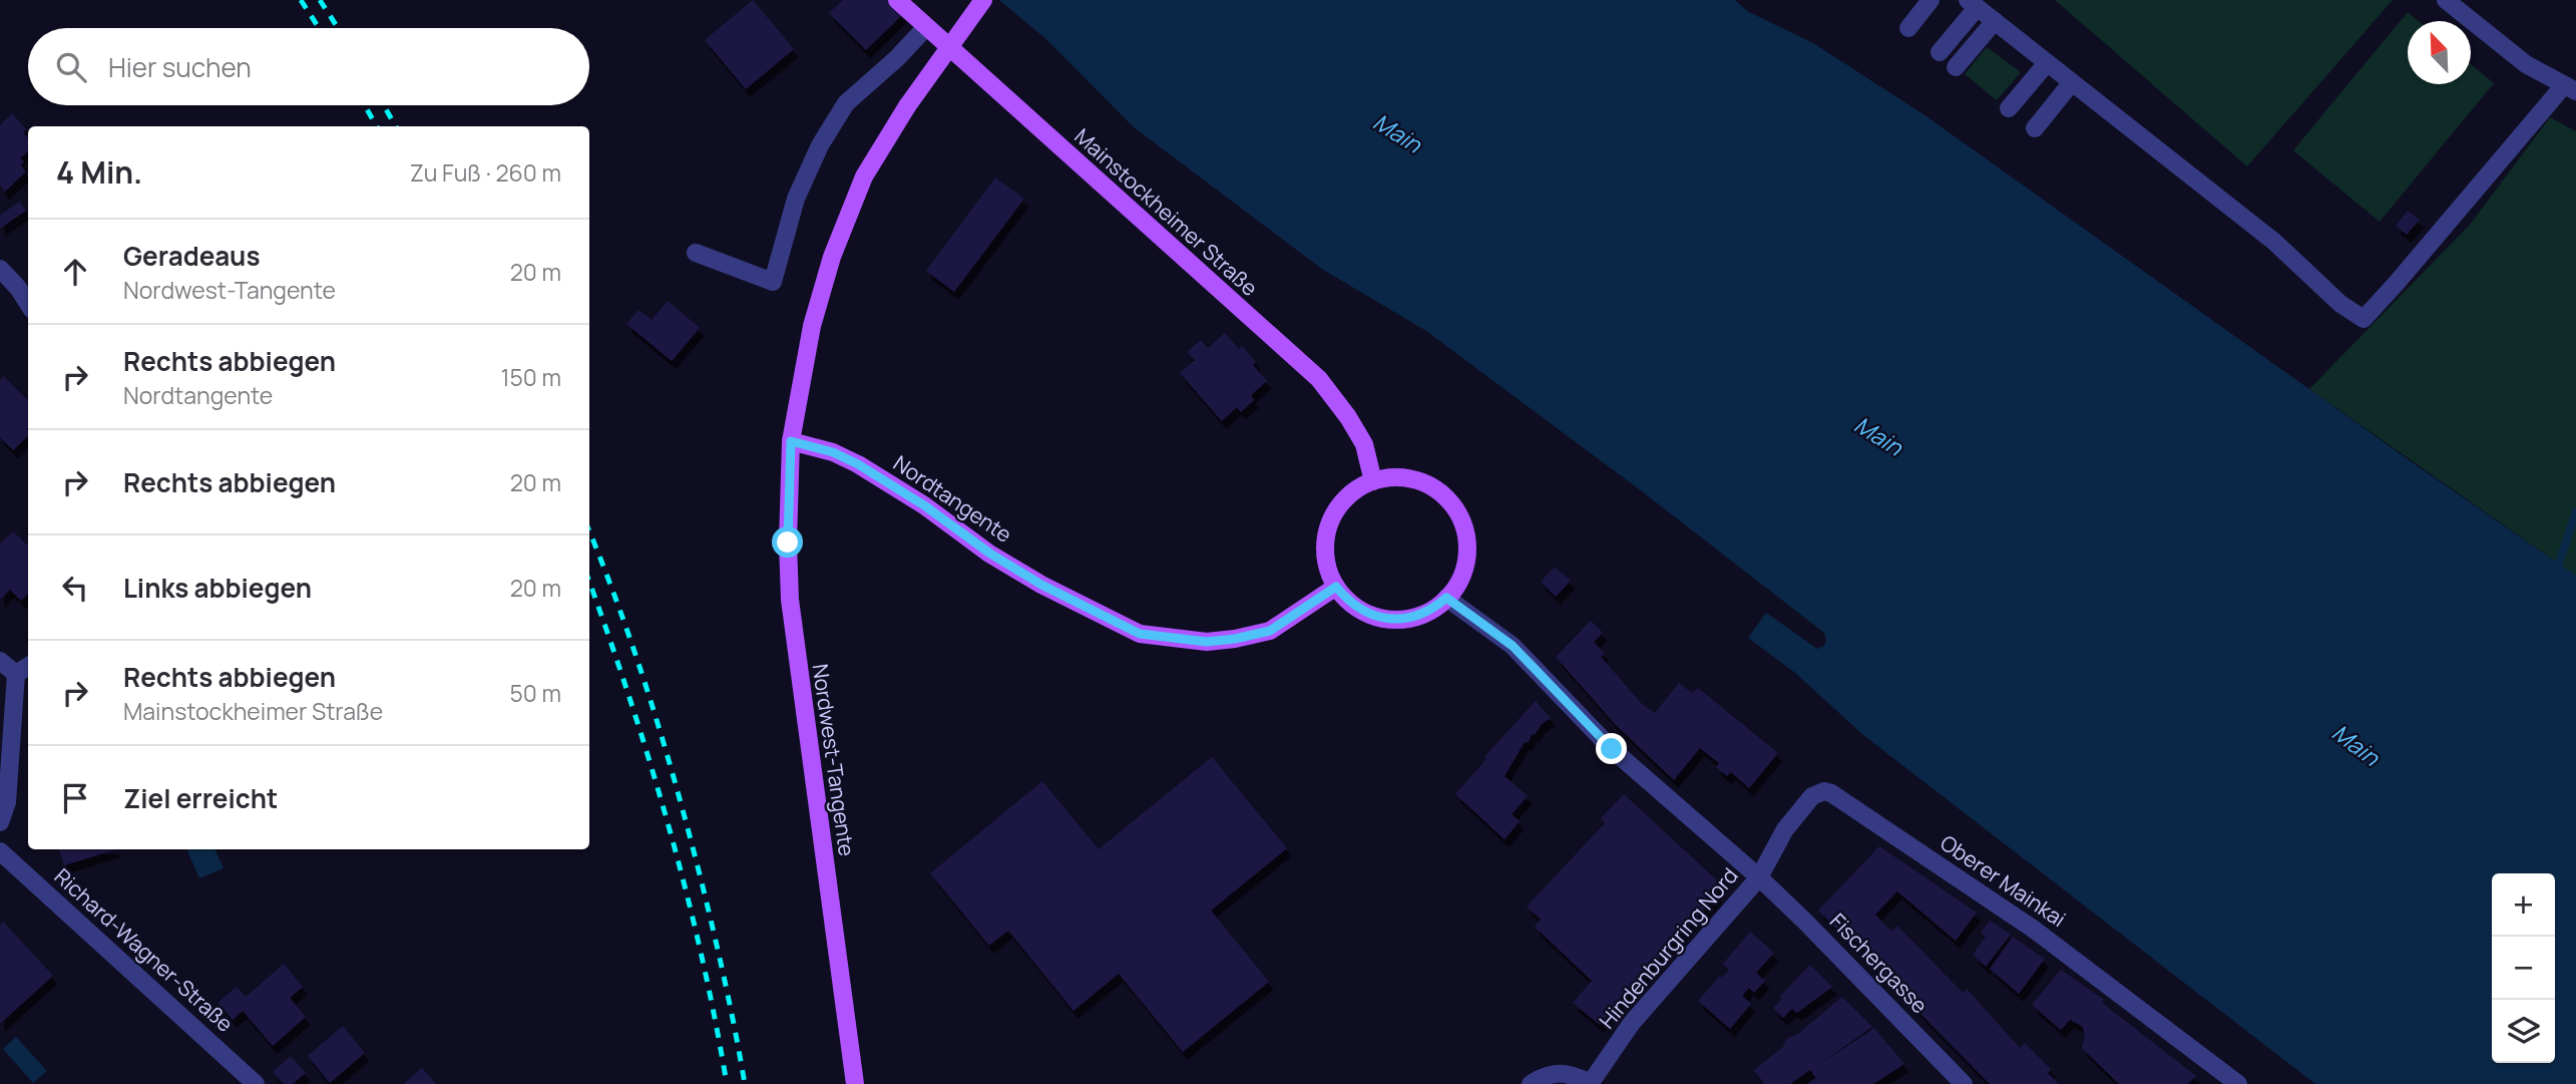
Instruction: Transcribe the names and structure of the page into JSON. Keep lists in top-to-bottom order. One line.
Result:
{"streets":{"main road":["Mainstockheimer Straße","Nordtangente","Nordwest-Tangente"],"street":["Oberer Mainkai","Hindenburgring Nord","Richard-Wagner-Straße","Fischergasse"]},"crossings":[["Mainstockheimer Straße","Nordtangente"],["Nordtangente","Nordwest-Tangente"],["Oberer Mainkai","Hindenburgring Nord"],["Oberer Mainkai","Fischergasse"],["Hindenburgring Nord","Fischergasse"]],"water":["Main"],"north":"top left","page":{"search":"Hier suchen","heading":["4 Min.","Zu Fuß · 260 m"],"list":[["Geradeaus","Nordwest-Tangente","20 m"],["Rechts abbiegen","Nordtangente","150 m"],["Rechts abbiegen","20 m"],["Links abbiegen","20 m"],["Rechts abbiegen","Mainstockheimer Straße","50 m"],"Ziel erreicht"],"map_buttons":["+","−"]}}
